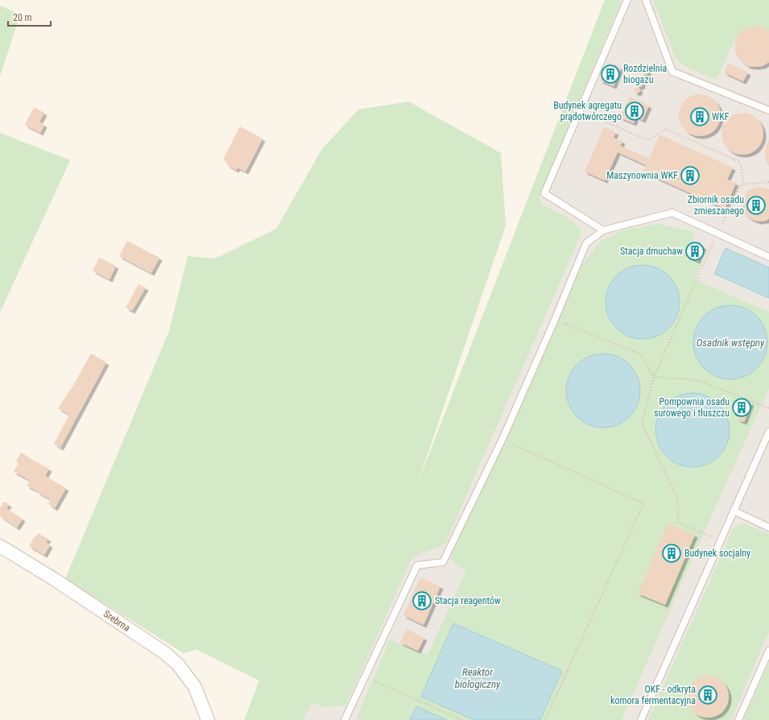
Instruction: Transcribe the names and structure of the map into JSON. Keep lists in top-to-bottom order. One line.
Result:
{"streets":{"street":["Srebrna"]},"water":["Osadnik wstępny","Reaktor biologiczny"],"places":{"building":["Rozdzielnia biogazu","Budynek agregatu prądotwórczego","WKF","Maszynownia WKF","Zbiornik osadu zmieszanego","Stacja dmuchaw","Pompownia osadu surowego i tłuszczu","Budynek socjalny","Stacja reagentów","OKF - odkryta komora fermentacyjna"]},"scale_bar":"20 m"}
